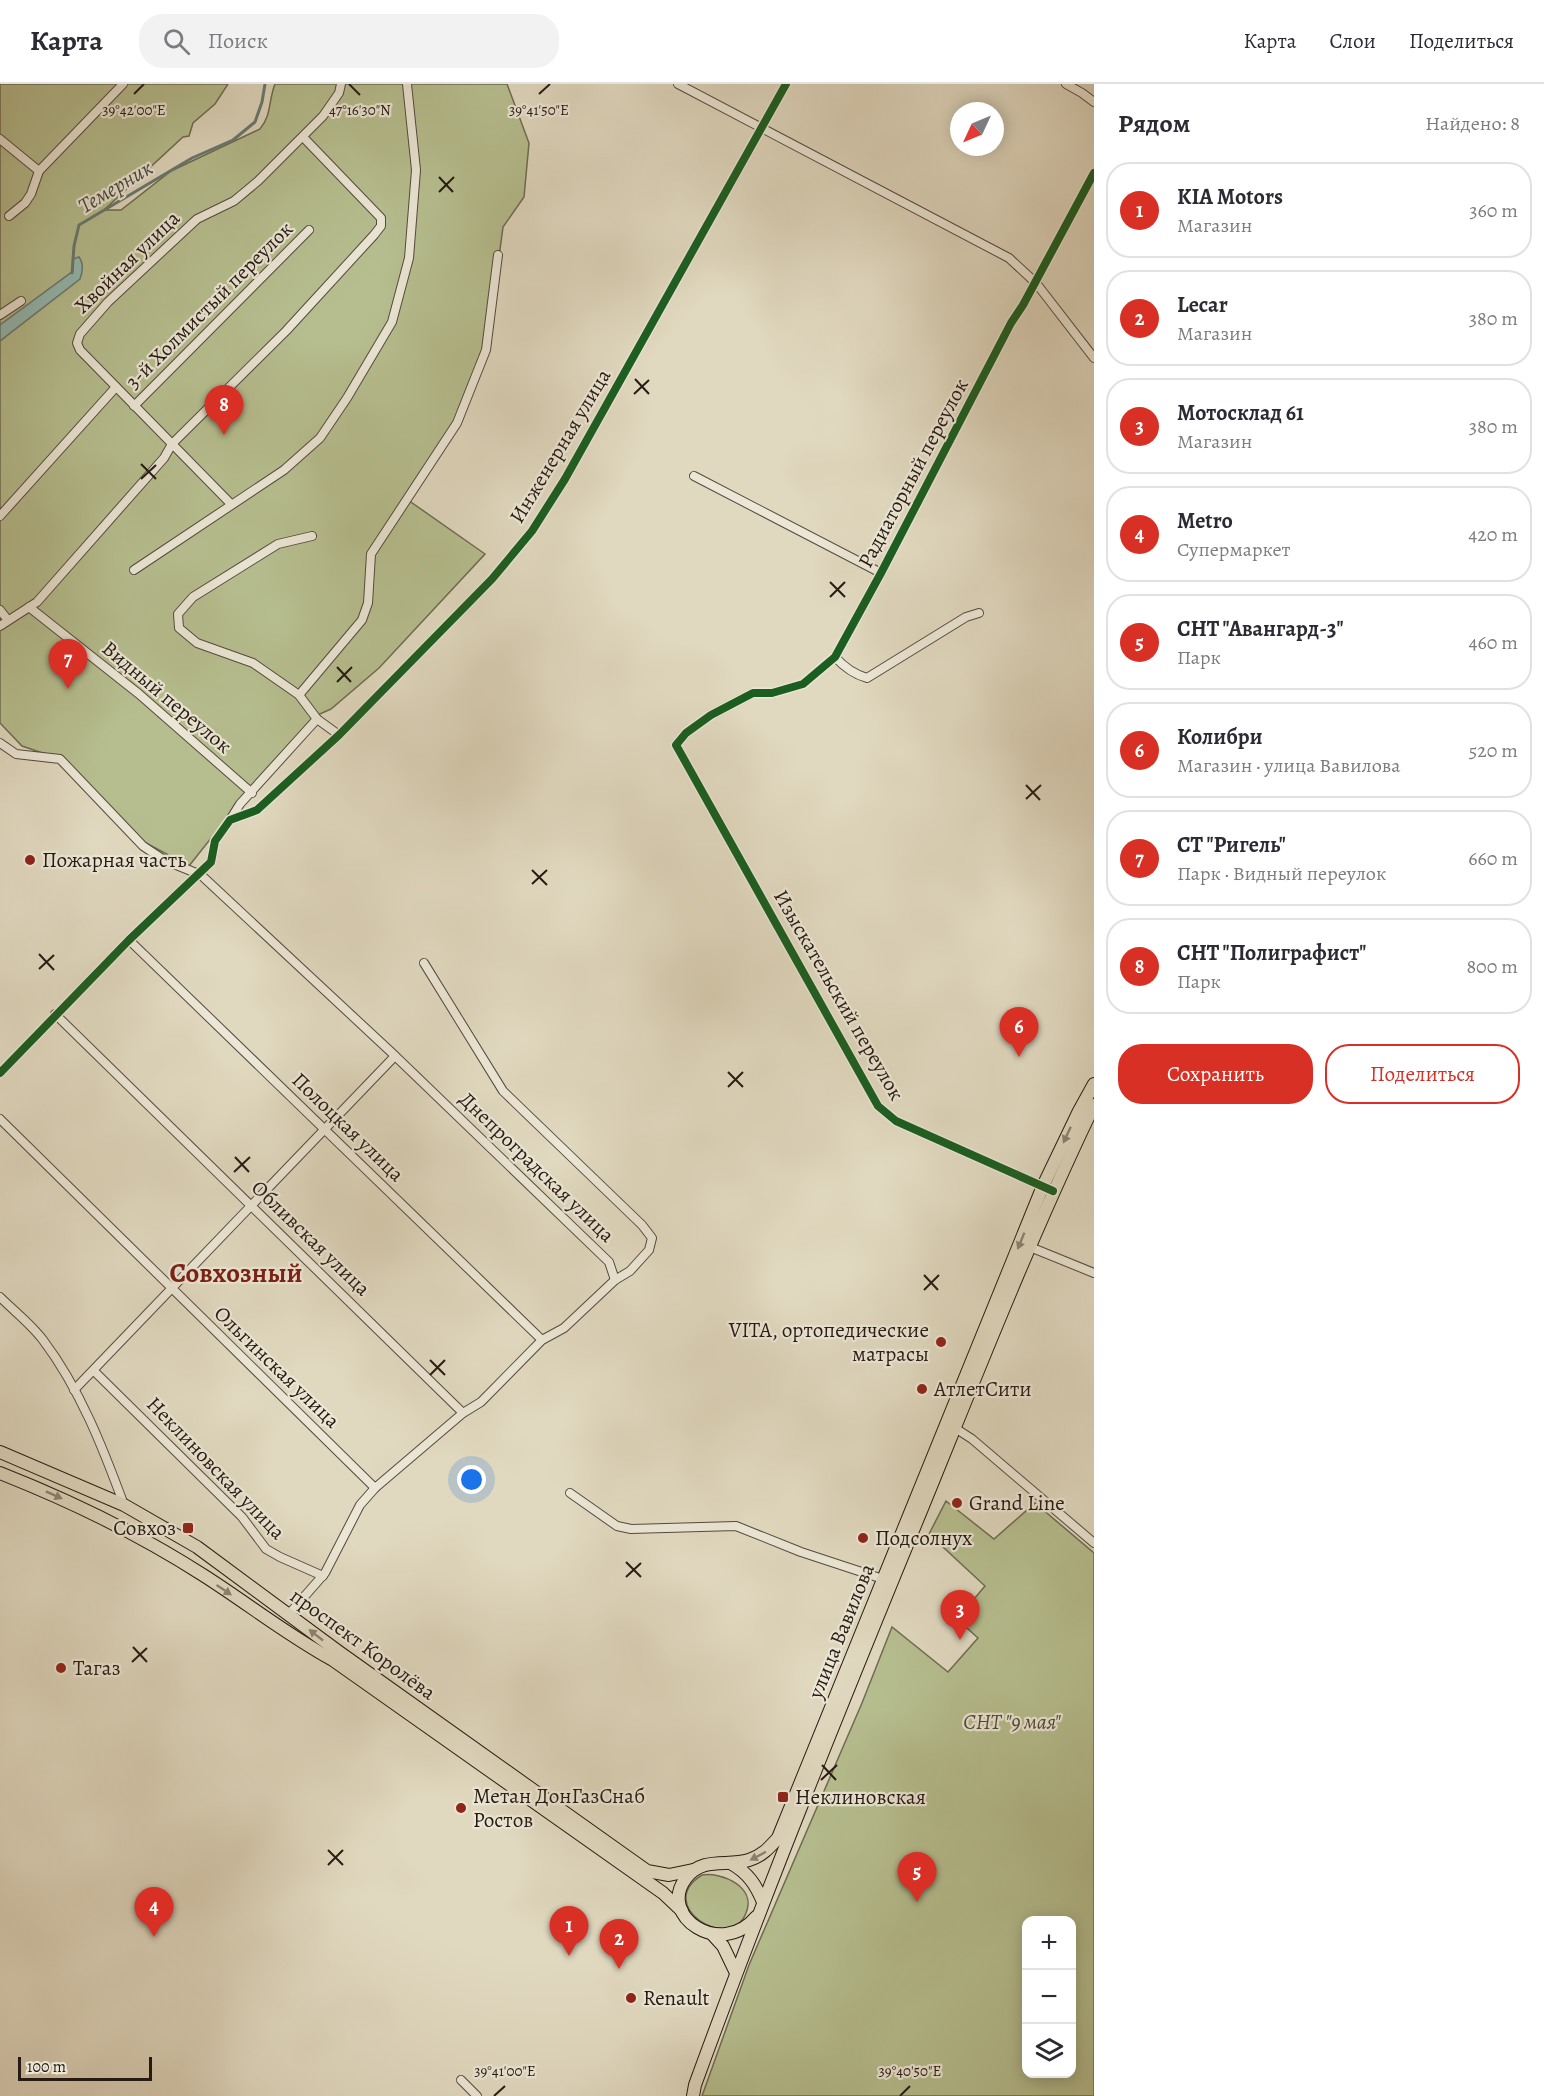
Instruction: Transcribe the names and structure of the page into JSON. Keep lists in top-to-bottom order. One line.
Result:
{"streets":{"main road":["улица Вавилова","проспект Королёва"],"street":["Хвойная улица","3-й Холмистый переулок","Инженерная улица","Радиаторный переулок","Видный переулок","Изыскательский переулок","Полоцкая улица","Днепроградская улица","Обливская улица","Ольгинская улица","Неклиновская улица"]},"crossings":[["Хвойная улица","3-й Холмистый переулок"],["Радиаторный переулок","Изыскательский переулок"],["Изыскательский переулок","улица Вавилова"],["улица Вавилова","проспект Королёва"]],"districts":["Совхозный"],"water":["Темерник"],"parks":["СНТ \"9 мая\""],"places":{"other":["Пожарная часть","VITA, ортопедические матрасы","АтлетСити","Grand Line","Подсолнух","Тагаз","Метан ДонГазСнаб Ростов","Renault"],"transit":["Совхоз","Неклиновская"]},"scale_bar":"100 m","north":"bottom left","page":{"header":"Карта","search":"Поиск","nav":["Карта","Слои","Поделиться"],"heading":["Рядом","Найдено: 8"],"list":[{"mark":"1","name":"KIA Motors","note":"Магазин","value":"360 m"},{"mark":"2","name":"Lecar","note":"Магазин","value":"380 m"},{"mark":"3","name":"Мотосклад 61","note":"Магазин","value":"380 m"},{"mark":"4","name":"Metro","note":"Супермаркет","value":"420 m"},{"mark":"5","name":"СНТ \"Авангард-3\"","note":"Парк","value":"460 m"},{"mark":"6","name":"Колибри","note":"Магазин · улица Вавилова","value":"520 m"},{"mark":"7","name":"СТ \"Ригель\"","note":"Парк · Видный переулок","value":"660 m"},{"mark":"8","name":"СНТ \"Полиграфист\"","note":"Парк","value":"800 m"}],"pins":["8","7","6","3","5","4","1","2"],"buttons":["Сохранить","Поделиться"],"map_buttons":["+","−"],"scale":"100 m"},"coordinates":["39°42'00\"E","39°41'50\"E","47°16'30\"N","39°41'00\"E","39°40'50\"E"]}
